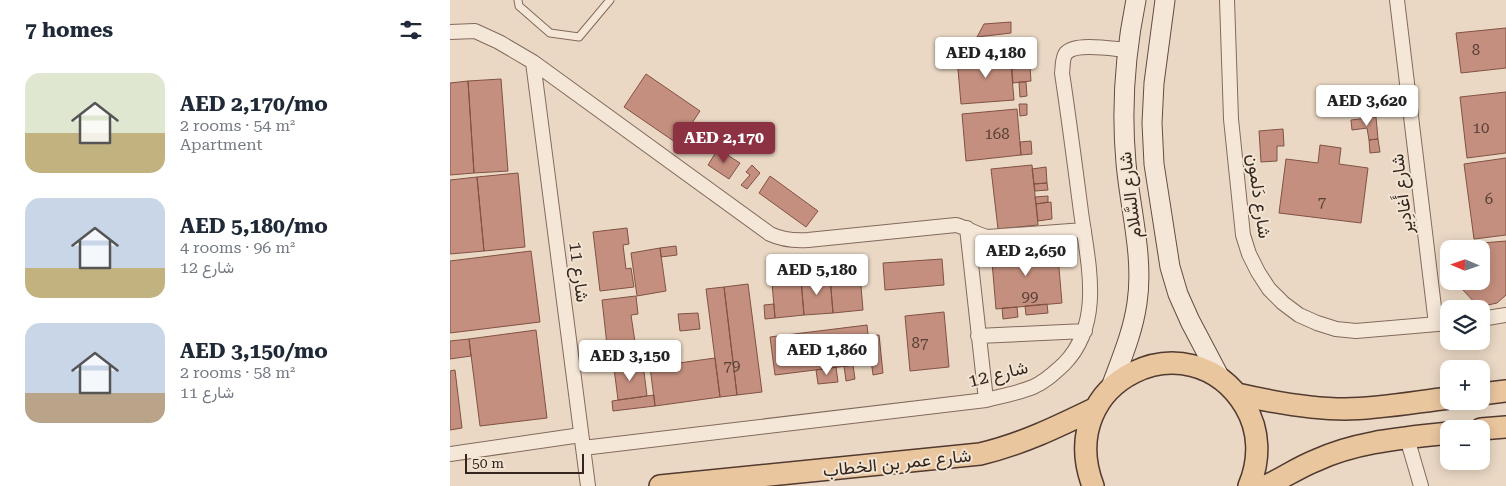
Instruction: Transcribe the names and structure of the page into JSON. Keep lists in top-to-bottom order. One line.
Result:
{"streets":{"main road":["شارع عمر بن الخطاب"],"street":["شارع أَغادِير","شارع السَّلام","شارع دَلمون","شارع 11","شارع 12"]},"crossings":[["شارع السَّلام","شارع 12"],["شارع 11","شارع 12"]],"house_numbers":["8","10","168","6","7","99","87","79"],"scale_bar":"50 m","north":"left","page":{"heading":"7 homes","price":["AED 4,180","AED 3,620","AED 2,170","AED 2,650","AED 5,180","AED 1,860","AED 3,150"],"list":[{"name":"AED 2,170/mo","note":"2 rooms · 54 m² · Apartment"},{"name":"AED 5,180/mo","note":"4 rooms · 96 m² · شارع 12"},{"name":"AED 3,150/mo","note":"2 rooms · 58 m² · شارع 11"}],"map_buttons":["+","−"],"scale":"50 m"}}
